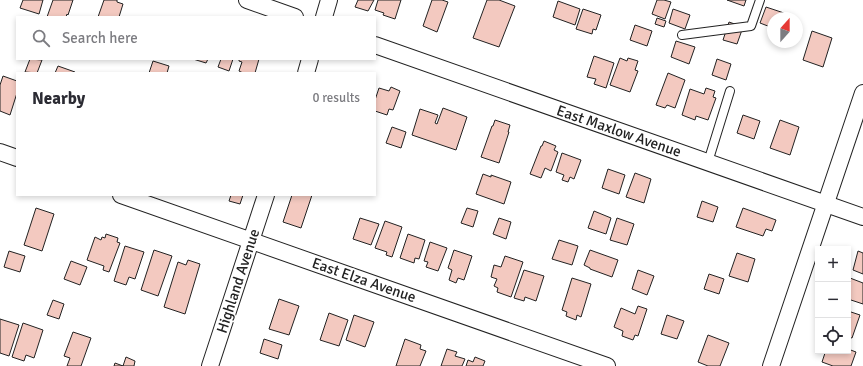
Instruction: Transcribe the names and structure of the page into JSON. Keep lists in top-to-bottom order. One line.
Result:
{"streets":{"street":["East Maxlow Avenue","East Elza Avenue","Highland Avenue"]},"crossings":[["East Elza Avenue","Highland Avenue"]],"north":"top","page":{"search":"Search here","heading":["Nearby","0 results"],"map_buttons":["+","−"]}}
